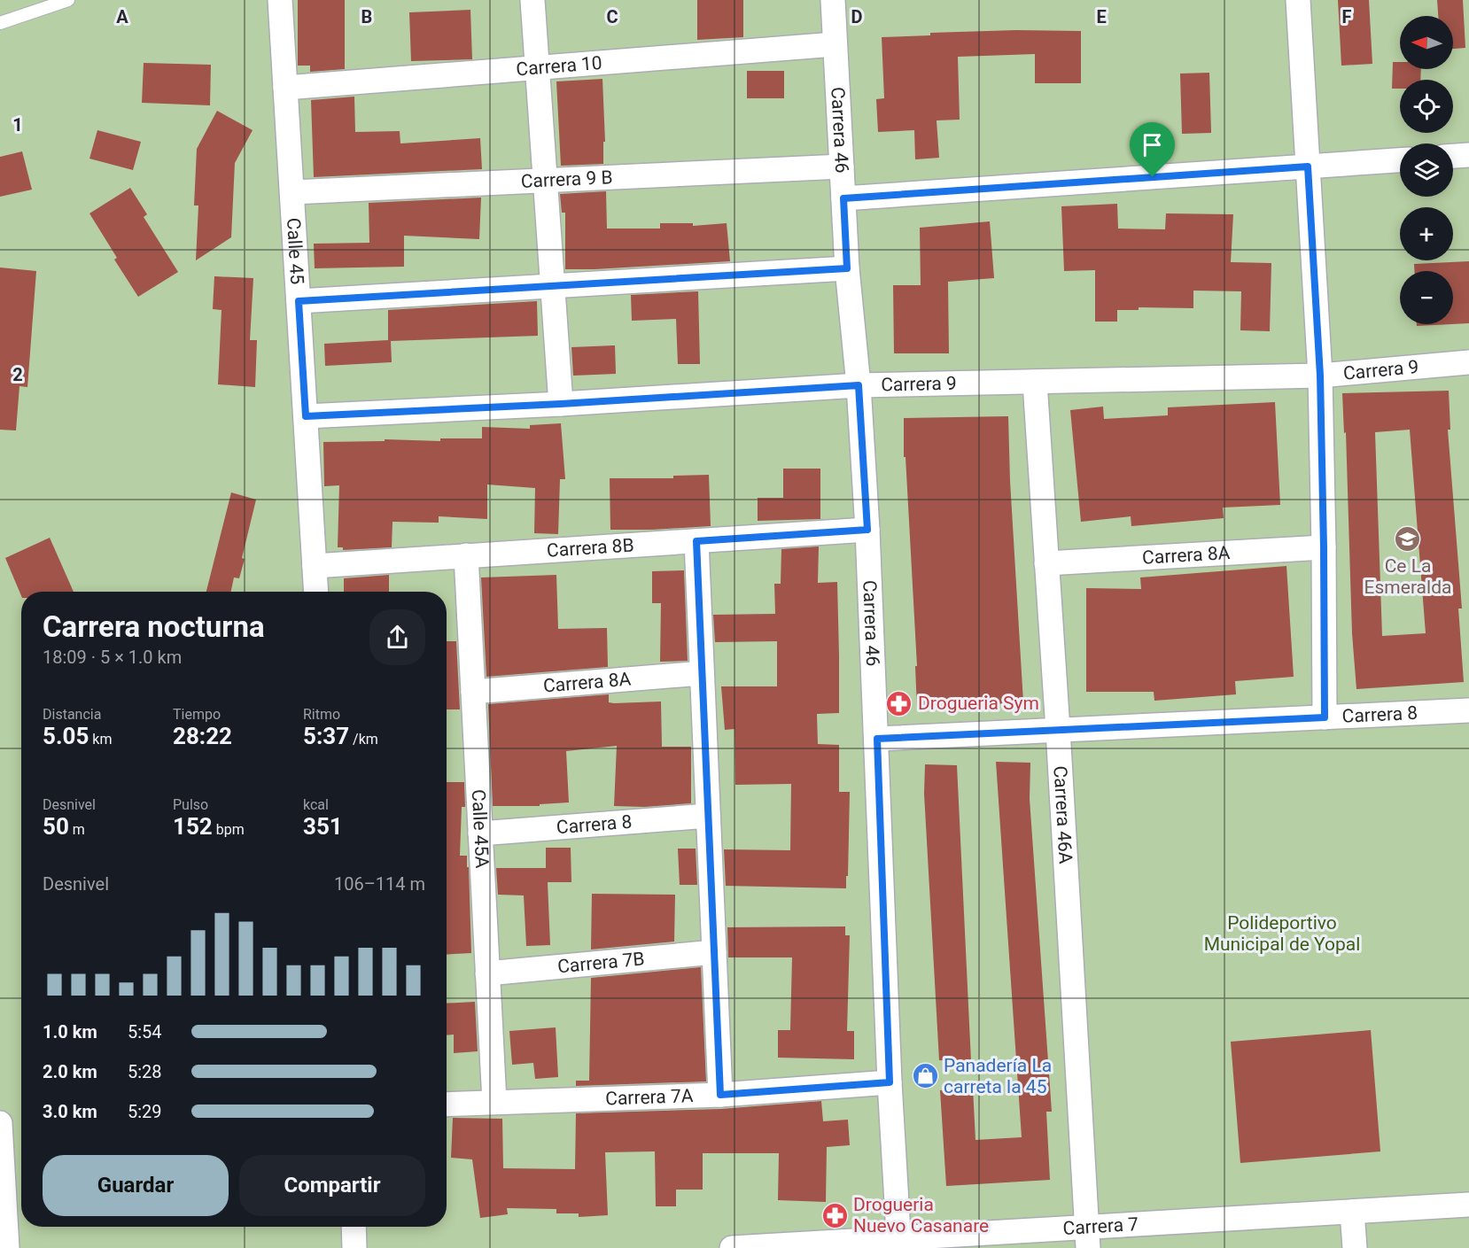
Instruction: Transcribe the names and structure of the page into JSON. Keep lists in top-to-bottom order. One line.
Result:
{"streets":{"street":["Carrera 10","Carrera 46","Carrera 9 B","Calle 45","Carrera 9","Carrera 8B","Carrera 8A","Carrera 8","Carrera 46A","Calle 45A","Carrera 7B","Carrera 7A","Carrera 7"]},"crossings":[["Carrera 10","Carrera 46"],["Carrera 10","Calle 45"],["Carrera 46","Carrera 9 B"],["Carrera 46","Carrera 9"],["Carrera 46","Carrera 8B"],["Carrera 46","Carrera 8"],["Carrera 46","Carrera 7A"],["Carrera 46","Carrera 7"],["Carrera 9 B","Calle 45"],["Calle 45","Carrera 9"],["Calle 45","Carrera 8B"],["Carrera 9","Carrera 46A"],["Carrera 8B","Calle 45A"],["Carrera 8A","Carrera 46A"],["Carrera 8A","Calle 45A"],["Carrera 8","Carrera 46A"],["Carrera 8","Calle 45A"],["Carrera 46A","Carrera 7"],["Calle 45A","Carrera 7B"],["Calle 45A","Carrera 7A"]],"parks":["Polideportivo Municipal de Yopal"],"places":{"school or university":["Ce La Esmeralda"],"pharmacy":["Drogueria Sym","Drogueria Nuevo Casanare"],"shop":["Panadería La carreta la 45"]},"north":"left","page":{"map_buttons":["+","−"],"heading":["Carrera nocturna","18:09 · 5 × 1.0 km"],"stats":[["Distancia","5.05 km"],["Tiempo","28:22"],["Ritmo","5:37 /km"],["Desnivel","50 m"],["Pulso","152 bpm"],["kcal","351"]],"chart":["Desnivel","106–114 m"],"list":[{"name":"1.0 km","note":"5:54"},{"name":"2.0 km","note":"5:28"},{"name":"3.0 km","note":"5:29"}],"buttons":["Guardar","Compartir"]},"grid":{"columns":["A","B","C","D","E","F"],"rows":["1","2"]}}
